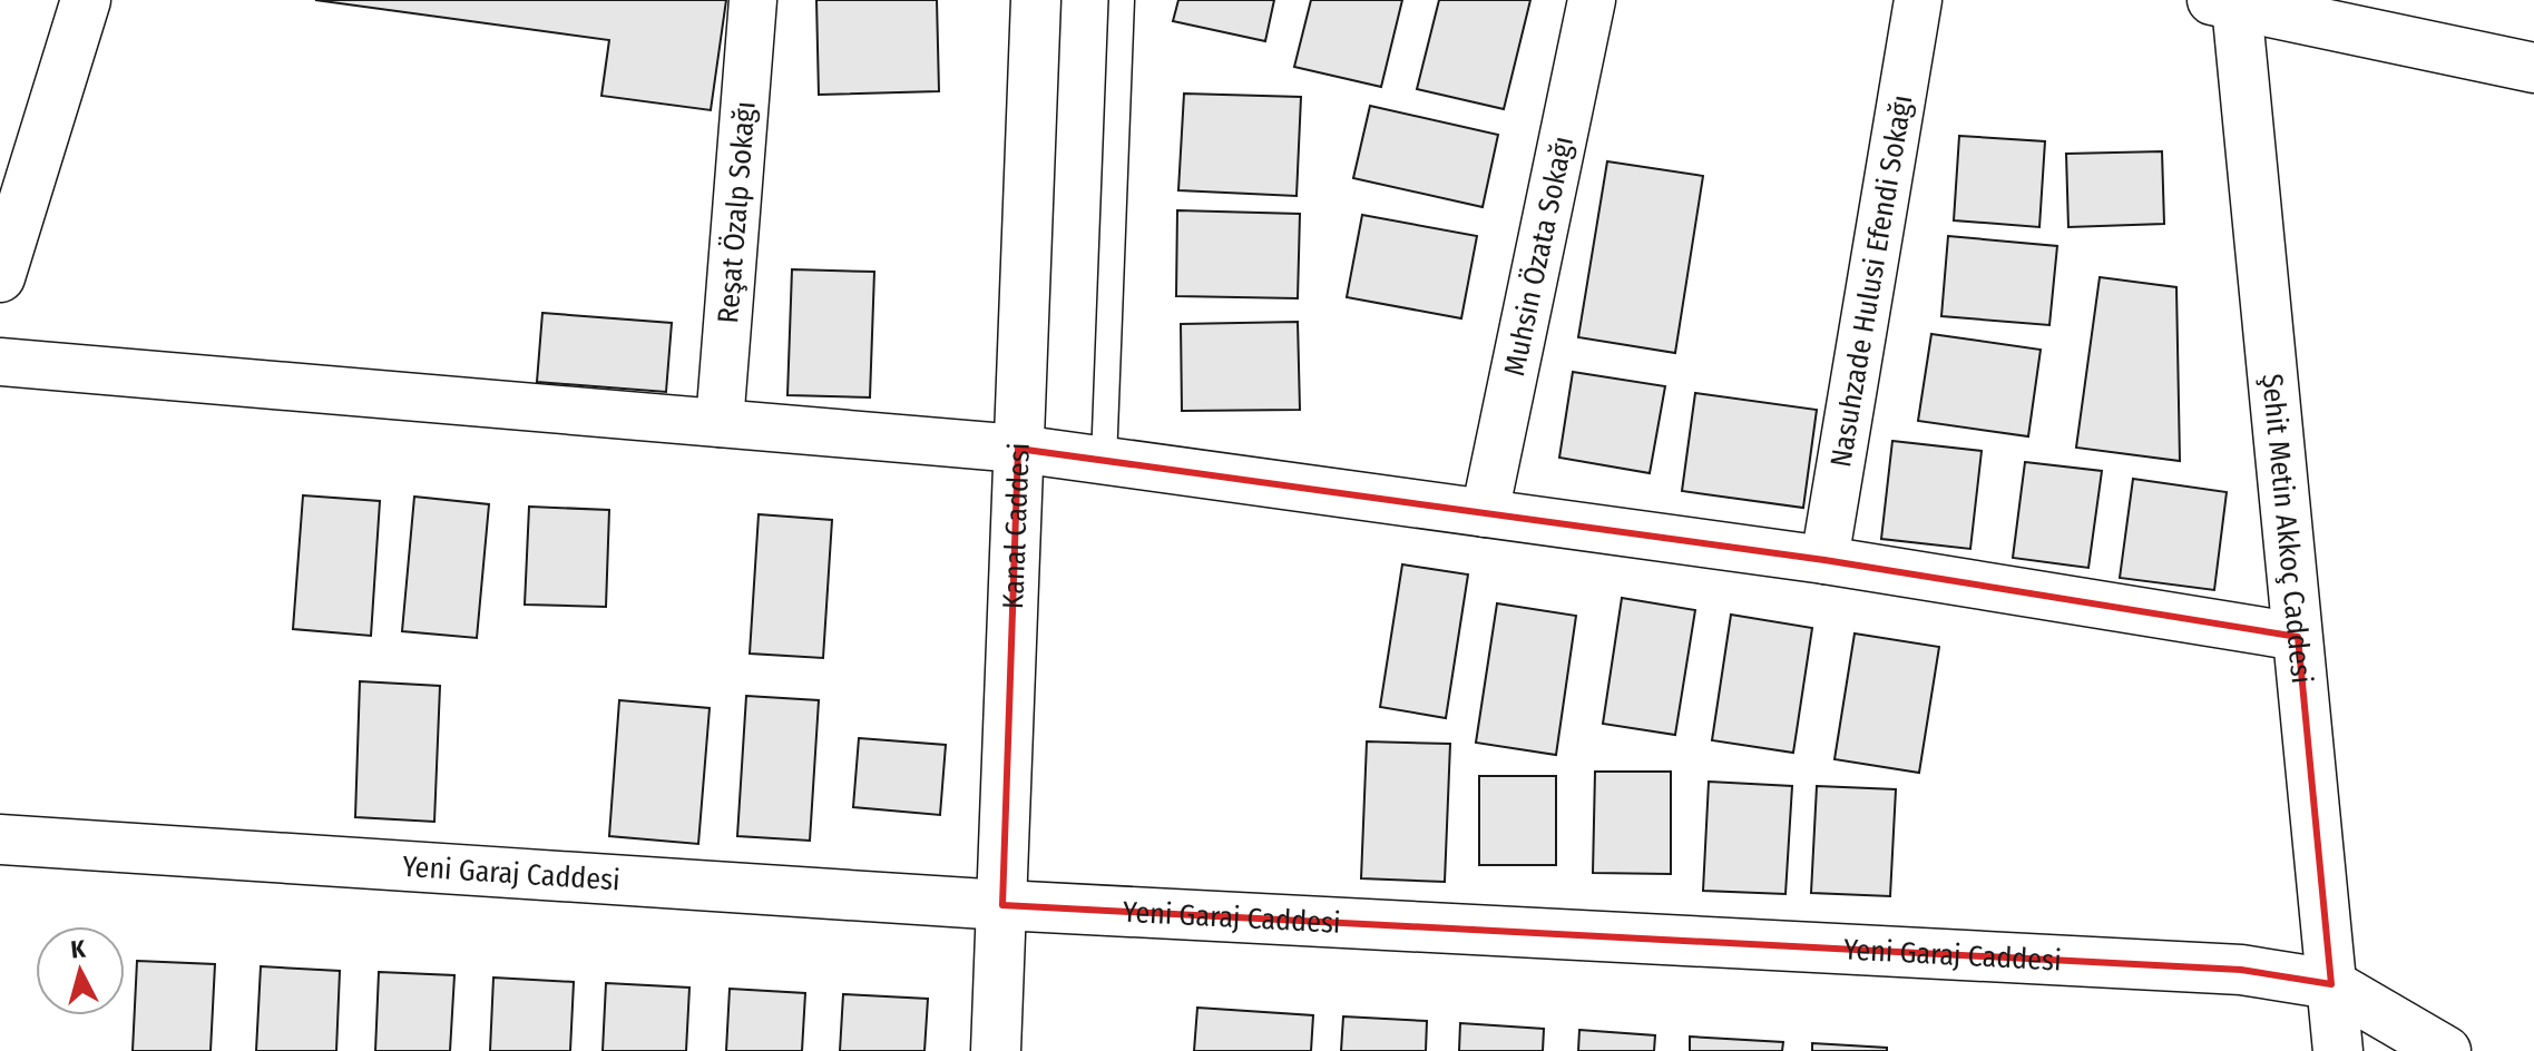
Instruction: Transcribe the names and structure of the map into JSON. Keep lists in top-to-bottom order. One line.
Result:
{"streets":{"street":["Reşat Özalp Sokağı","Muhsin Özata Sokağı","Nasuhzade Hulusi Efendi Sokağı","Kanal Caddesi","Şehit Metin Akkoç Caddesi","Yeni Garaj Caddesi"]},"crossings":[["Kanal Caddesi","Yeni Garaj Caddesi"],["Şehit Metin Akkoç Caddesi","Yeni Garaj Caddesi"]],"north":"top"}
